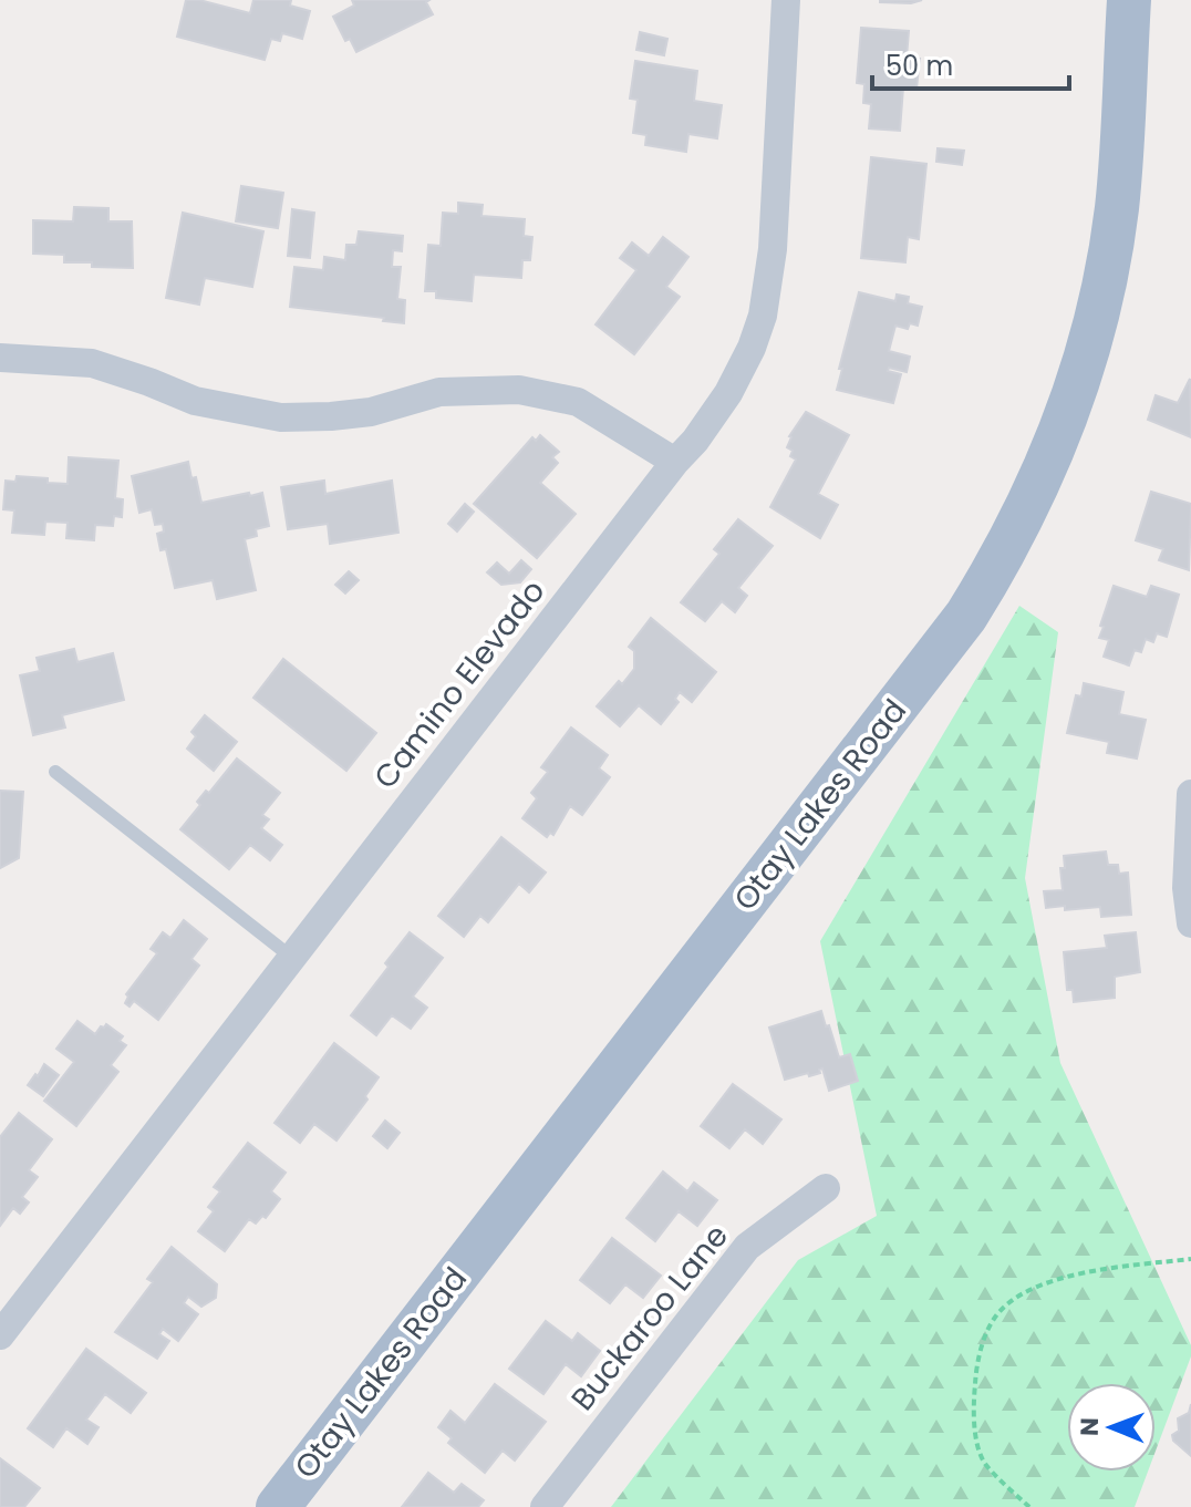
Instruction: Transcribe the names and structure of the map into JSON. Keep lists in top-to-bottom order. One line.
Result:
{"streets":{"main road":["Otay Lakes Road"],"street":["Camino Elevado","Buckaroo Lane"]},"scale_bar":"50 m","north":"left"}
